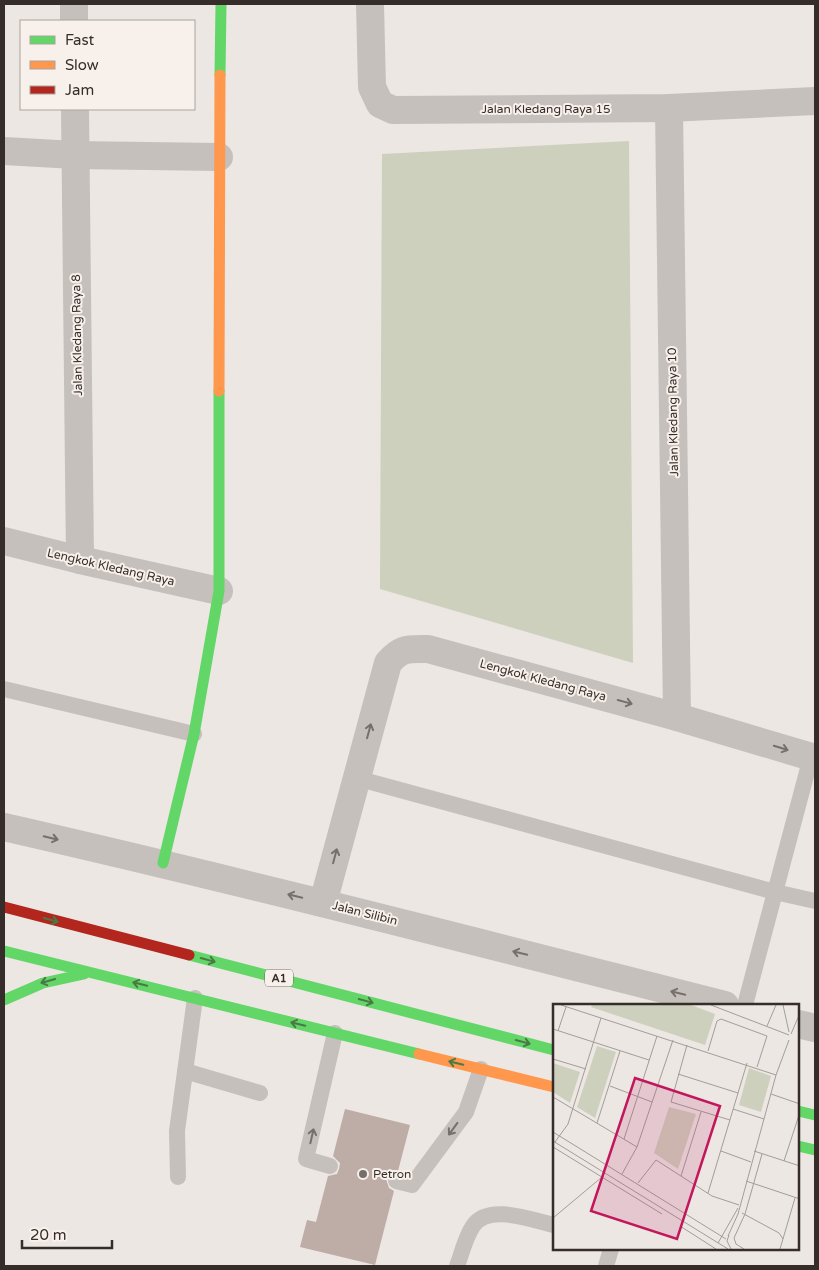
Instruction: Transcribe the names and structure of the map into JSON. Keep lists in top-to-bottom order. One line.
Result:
{"streets":{"main road":["A1"],"street":["Jalan Kledang Raya 15","Jalan Kledang Raya 8","Jalan Kledang Raya 10","Lengkok Kledang Raya","Jalan Silibin"]},"crossings":[["Jalan Kledang Raya 15","Jalan Kledang Raya 10"],["Jalan Kledang Raya 8","Lengkok Kledang Raya"],["Jalan Kledang Raya 10","Lengkok Kledang Raya"],["Lengkok Kledang Raya","Jalan Silibin"]],"places":["Petron"],"legend":["Fast","Slow","Jam"],"scale_bar":"20 m"}
